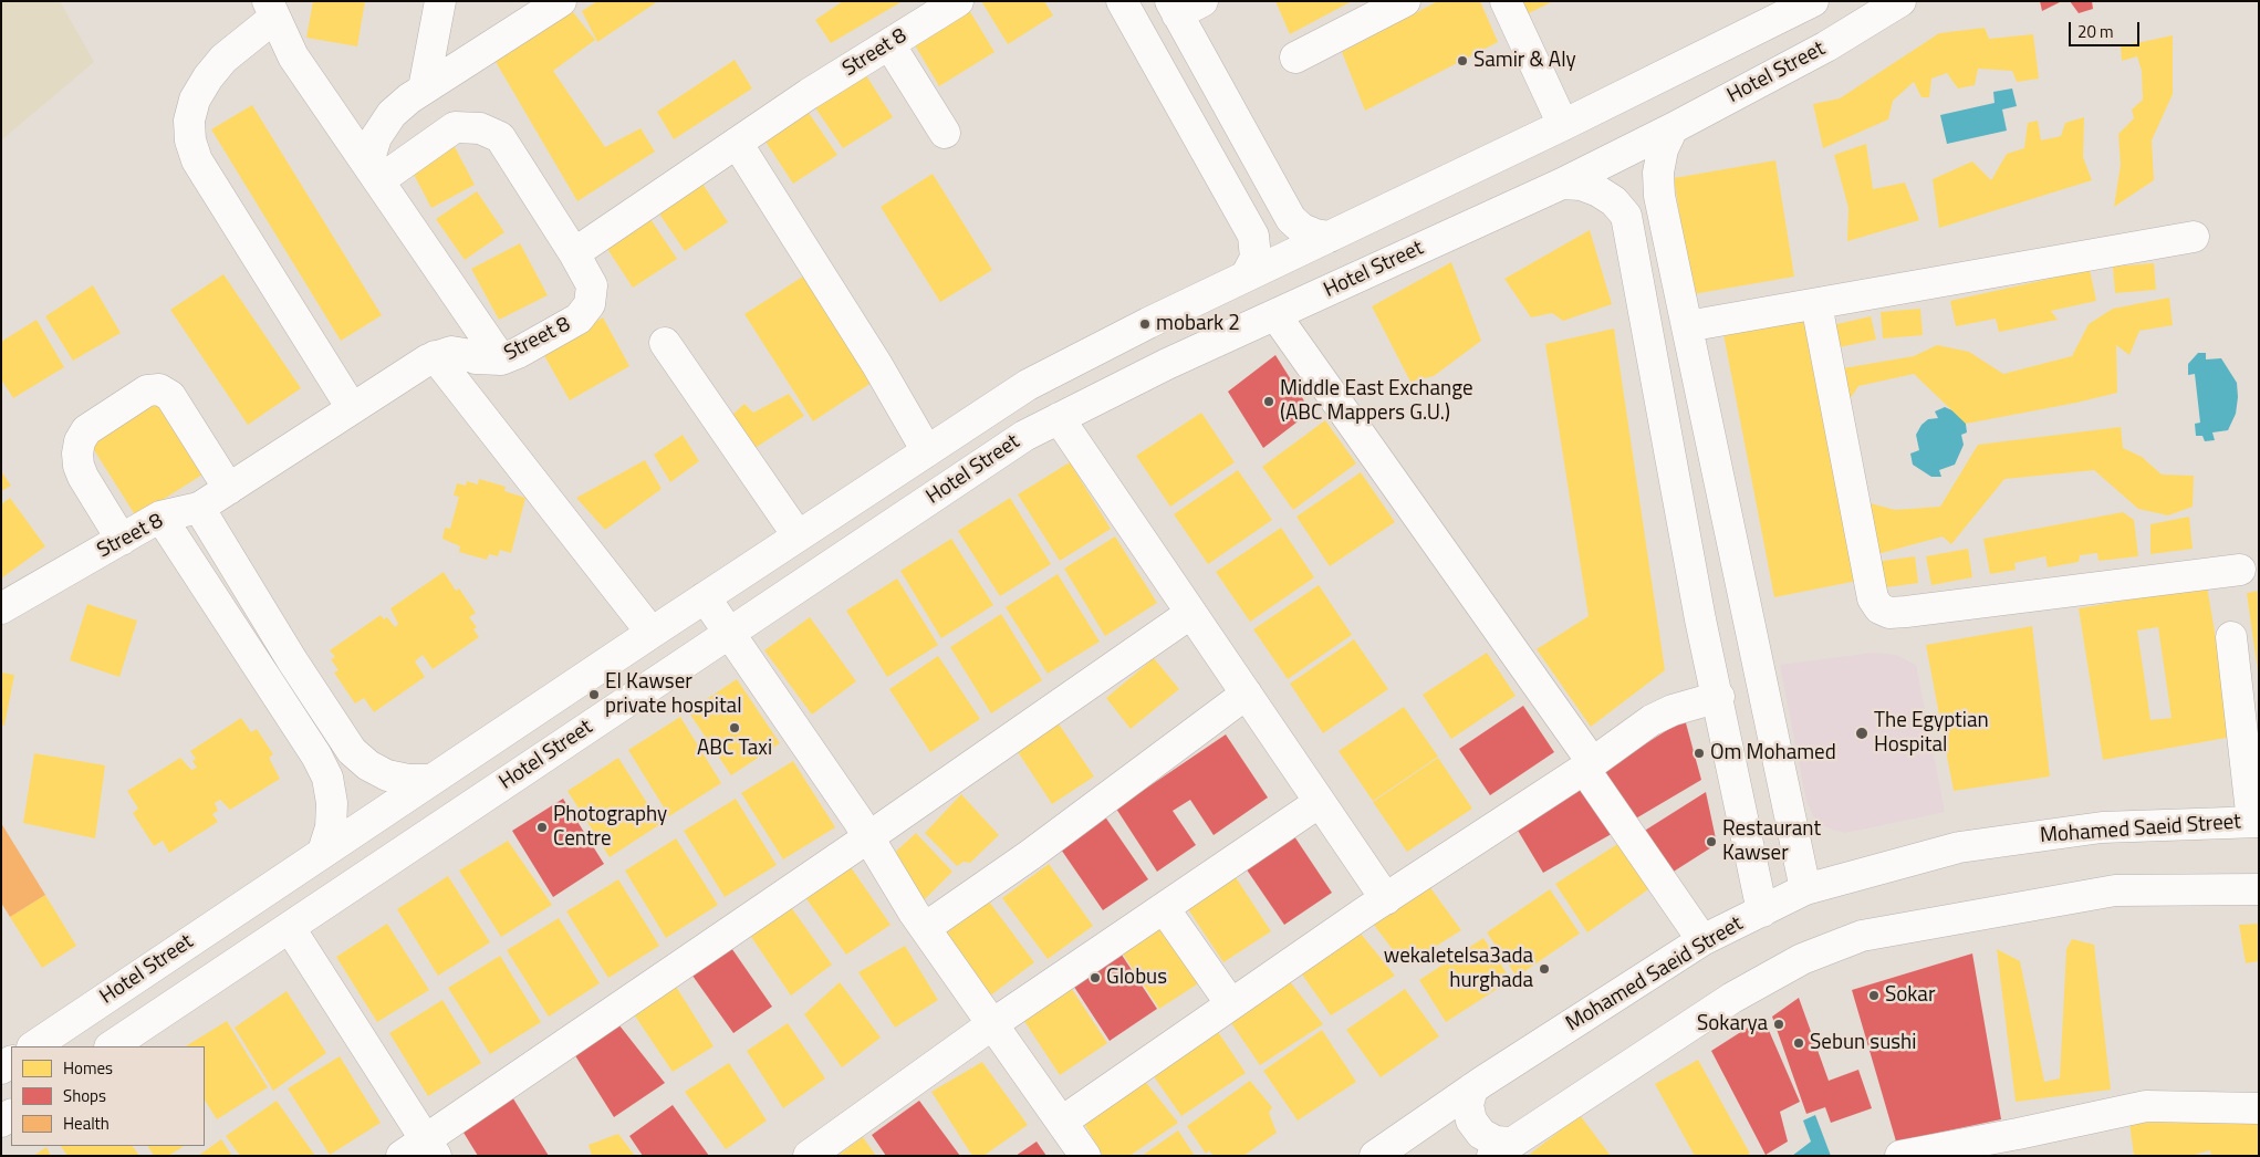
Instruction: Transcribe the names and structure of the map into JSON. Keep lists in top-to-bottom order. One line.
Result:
{"streets":{"street":["Street 8","Hotel Street","Mohamed Saeid Street"]},"places":["Samir & Aly","mobark 2","Middle East Exchange (ABC Mappers G.U.)","El Kawser private hospital","ABC Taxi","The Egyptian Hospital","Om Mohamed","Photography Centre","Restaurant Kawser","wekaletelsa3ada hurghada","Globus","Sokar","Sokarya","Sebun sushi"],"legend":["Homes","Shops","Health"],"scale_bar":"20 m"}
